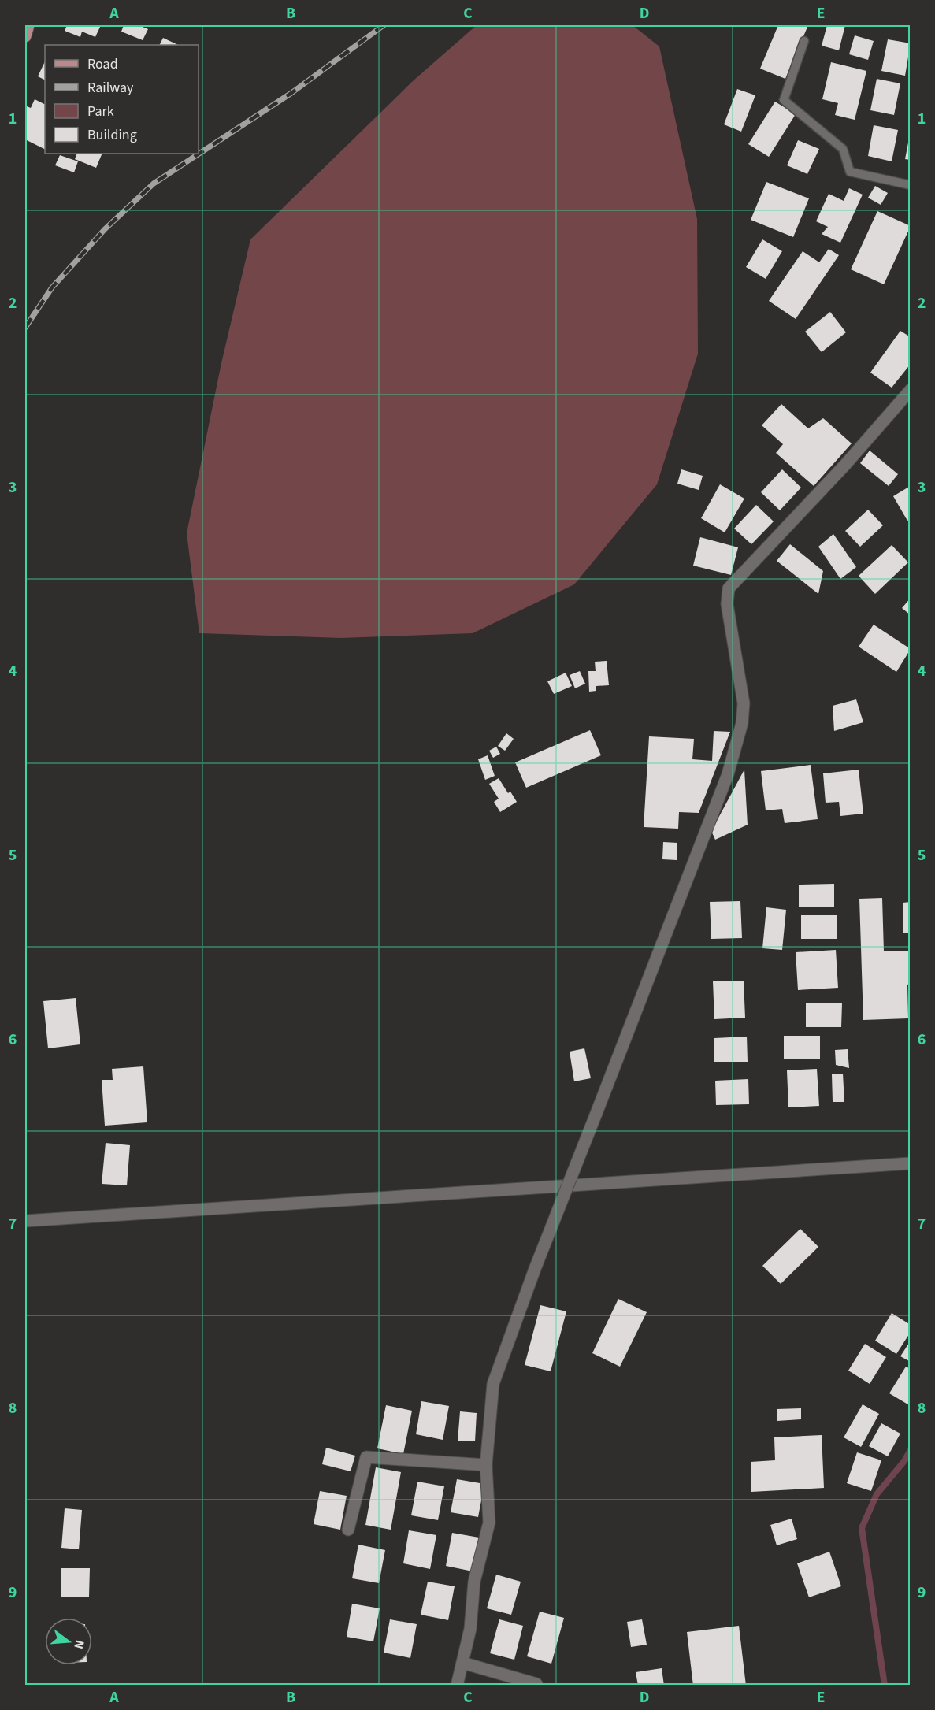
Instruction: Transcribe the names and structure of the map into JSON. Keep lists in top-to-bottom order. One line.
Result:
{"legend":["Road","Railway","Park","Building"],"north":"right","grid":{"columns":["A","B","C","D","E"],"rows":["1","2","3","4","5","6","7","8","9"]}}
